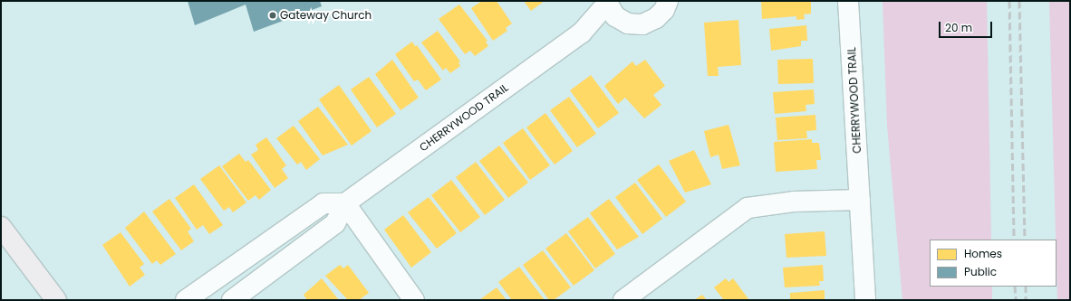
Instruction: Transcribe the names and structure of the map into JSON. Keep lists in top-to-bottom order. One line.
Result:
{"streets":{"street":["CHERRYWOOD TRAIL"]},"places":["Gateway Church"],"legend":["Homes","Public"],"scale_bar":"20 m"}
